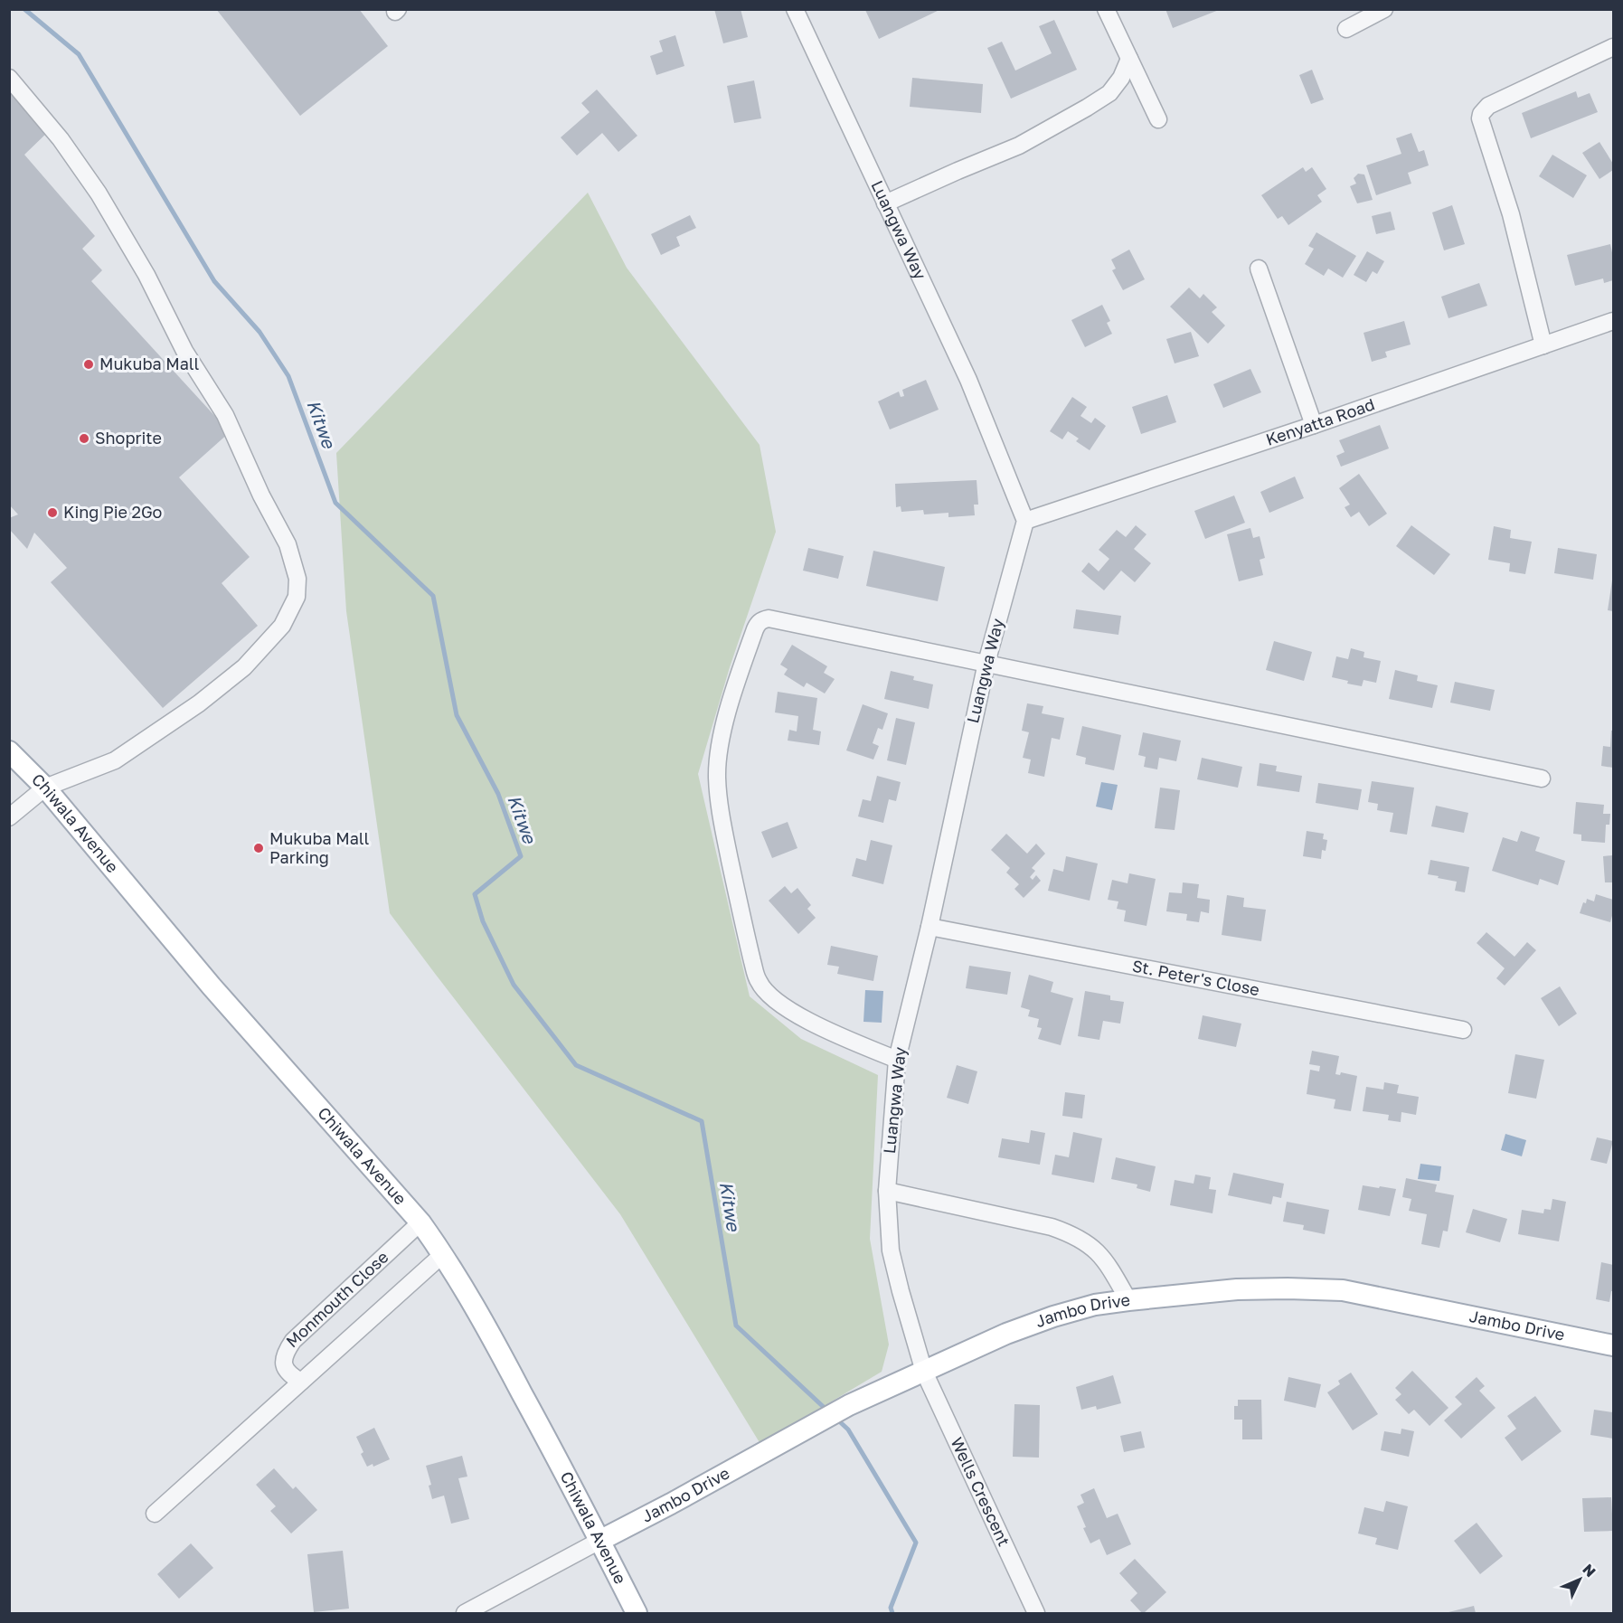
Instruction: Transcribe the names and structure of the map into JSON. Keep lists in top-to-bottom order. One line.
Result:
{"streets":{"main road":["Chiwala Avenue","Jambo Drive"],"street":["Luangwa Way","Kenyatta Road","St. Peter's Close","Monmouth Close","Wells Crescent"]},"crossings":[["Luangwa Way","Kenyatta Road"],["Luangwa Way","St. Peter's Close"],["Luangwa Way","Jambo Drive"],["Luangwa Way","Wells Crescent"],["Chiwala Avenue","Monmouth Close"],["Chiwala Avenue","Jambo Drive"],["Jambo Drive","Wells Crescent"]],"water":["Kitwe"],"places":["Mukuba Mall","Shoprite","King Pie 2Go","Mukuba Mall Parking"],"north":"top right"}
